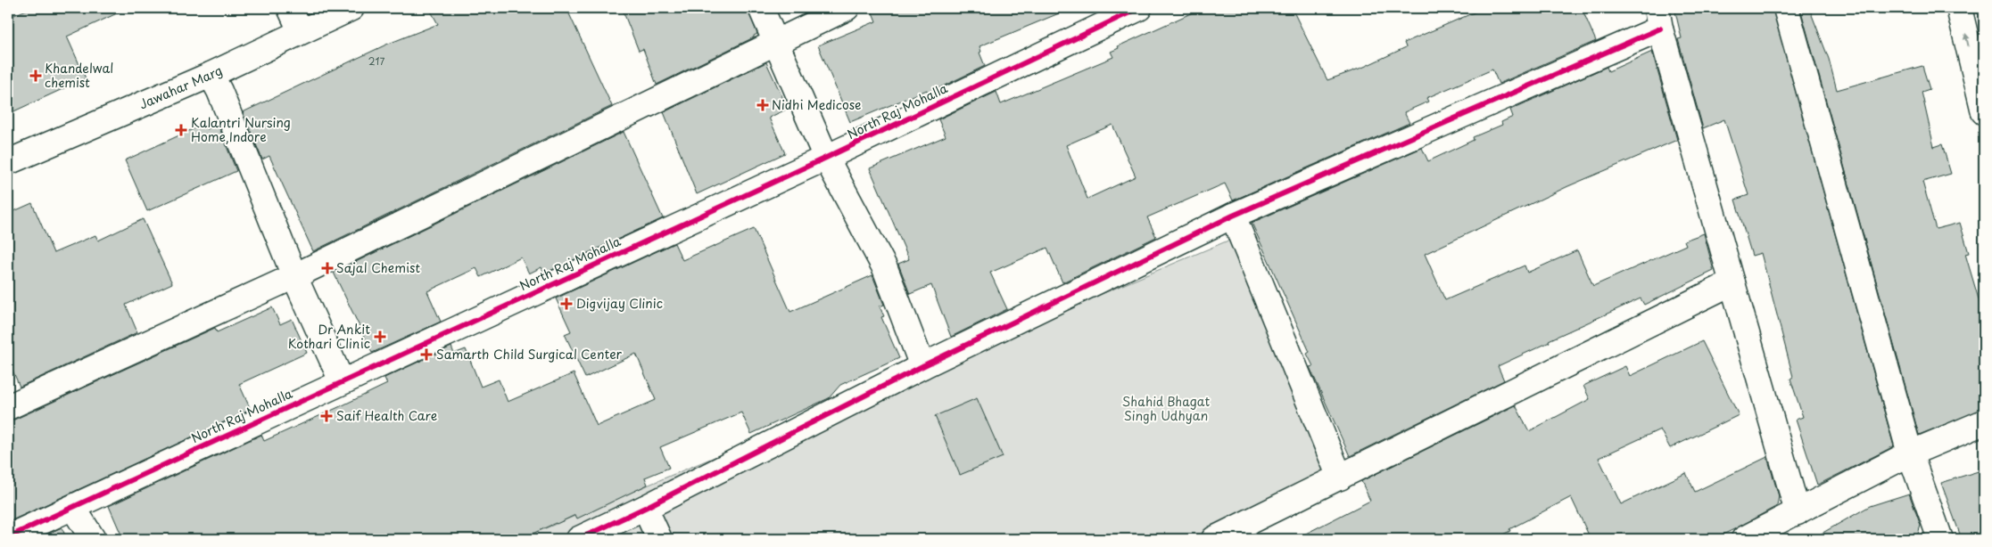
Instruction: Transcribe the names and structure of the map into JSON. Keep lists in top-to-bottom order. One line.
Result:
{"streets":{"street":["Jawahar Marg","North Raj Mohalla"]},"parks":["Shahid Bhagat Singh Udhyan"],"places":{"health":["Khandelwal chemist","Nidhi Medicose","Kalantri Nursing Home,Indore","Sajal Chemist","Digvijay Clinic","Dr Ankit Kothari Clinic","Samarth Child Surgical Center","Saif Health Care"]},"house_numbers":["217"]}
